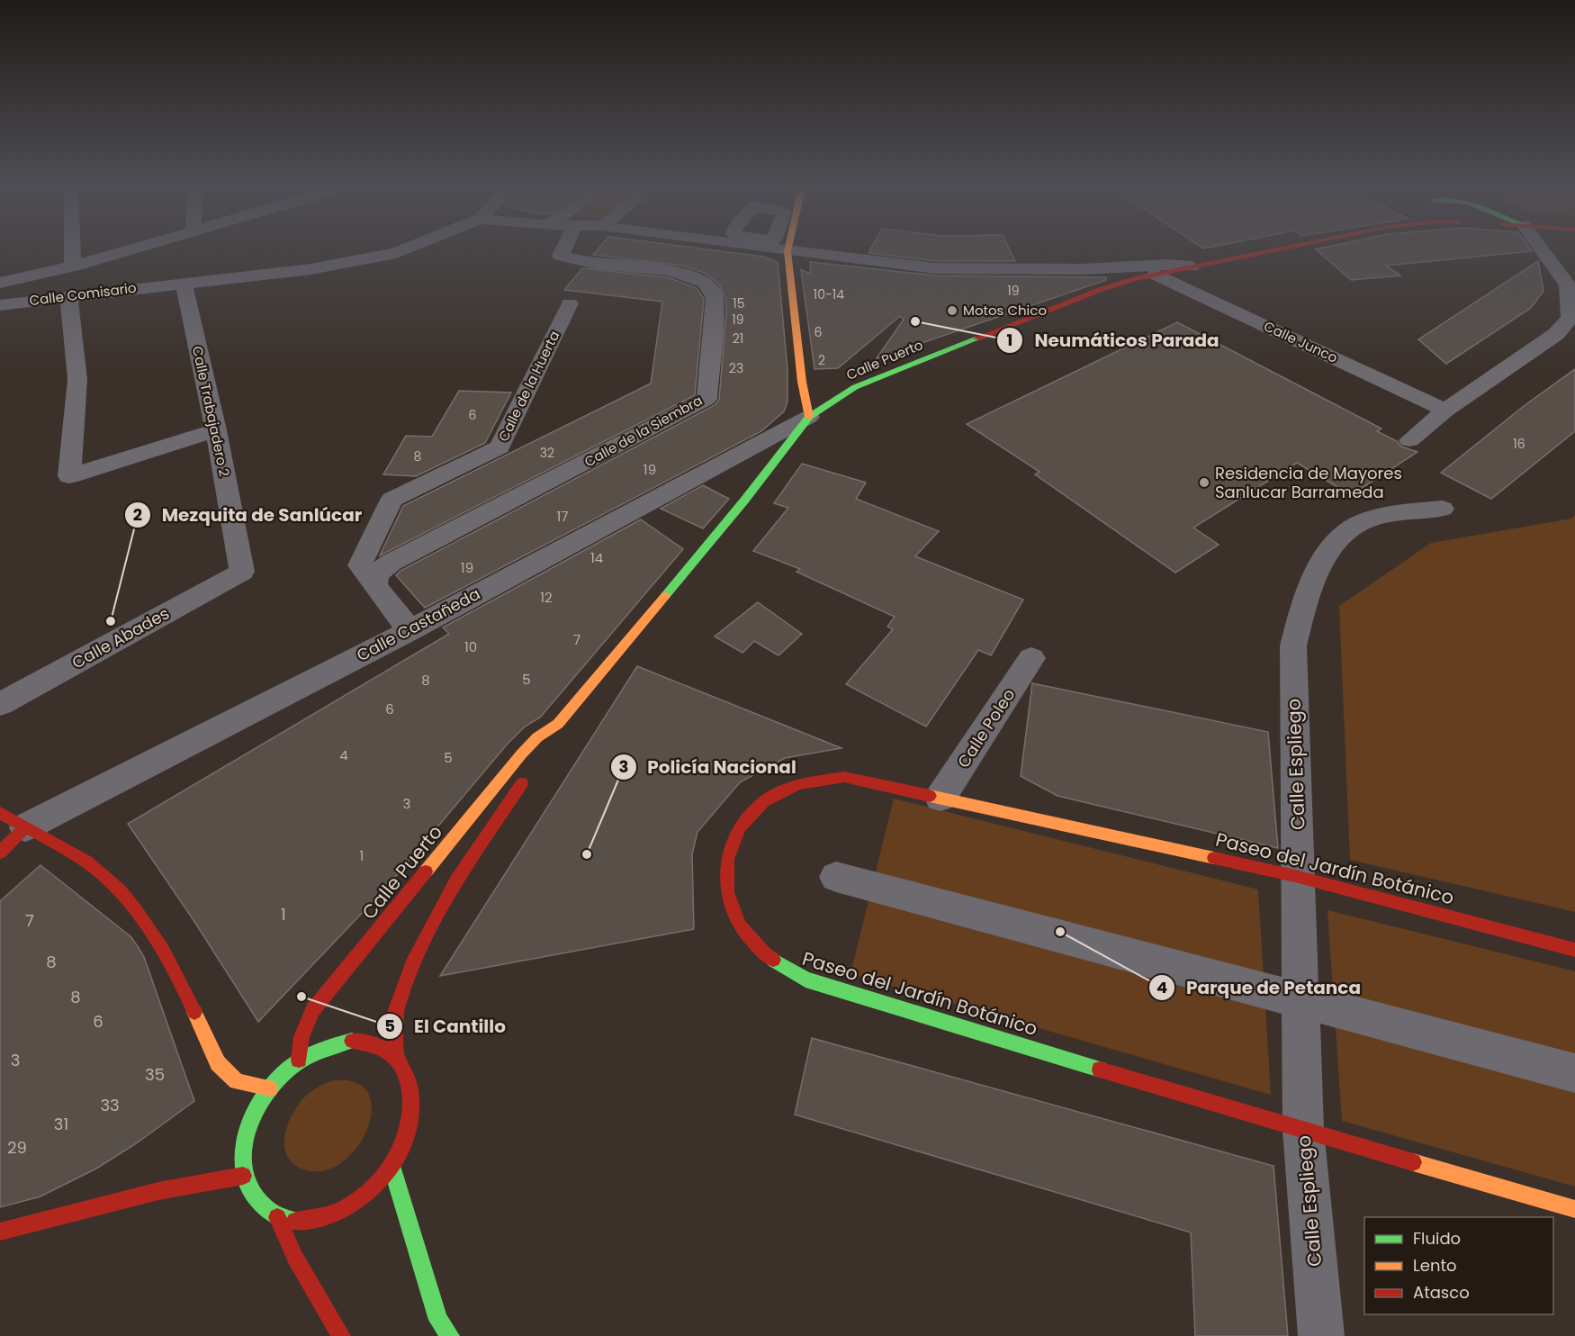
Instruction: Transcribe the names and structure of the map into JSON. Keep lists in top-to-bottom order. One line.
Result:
{"streets":{"main road":["Calle Puerto","Paseo del Jardín Botánico"],"street":["Calle Comisario","Calle Junco","Calle de la Huerta","Calle Trabajadero 2","Calle de la Siembra","Calle Castañeda","Calle Abades","Calle Poleo","Calle Espliego"]},"crossings":[["Calle Comisario","Calle Trabajadero 2"],["Calle Junco","Calle Puerto"],["Calle Puerto","Calle Castañeda"],["Calle de la Huerta","Calle de la Siembra"],["Calle Trabajadero 2","Calle Abades"],["Calle Poleo","Paseo del Jardín Botánico"],["Calle Espliego","Paseo del Jardín Botánico"]],"places":["Motos Chico","Neumáticos Parada","Residencia de Mayores Sanlucar Barrameda","Mezquita de Sanlúcar","Policía Nacional","Parque de Petanca","El Cantillo"],"house_numbers":["19","10-14","15","19","6","21","2","23","6","16","32","8","19","17","14","19","12","7","10","5","8","6","4","5","3","1","1","7","8","8","6","3","35","33","31","29"],"legend":["Fluido","Lento","Atasco"]}
